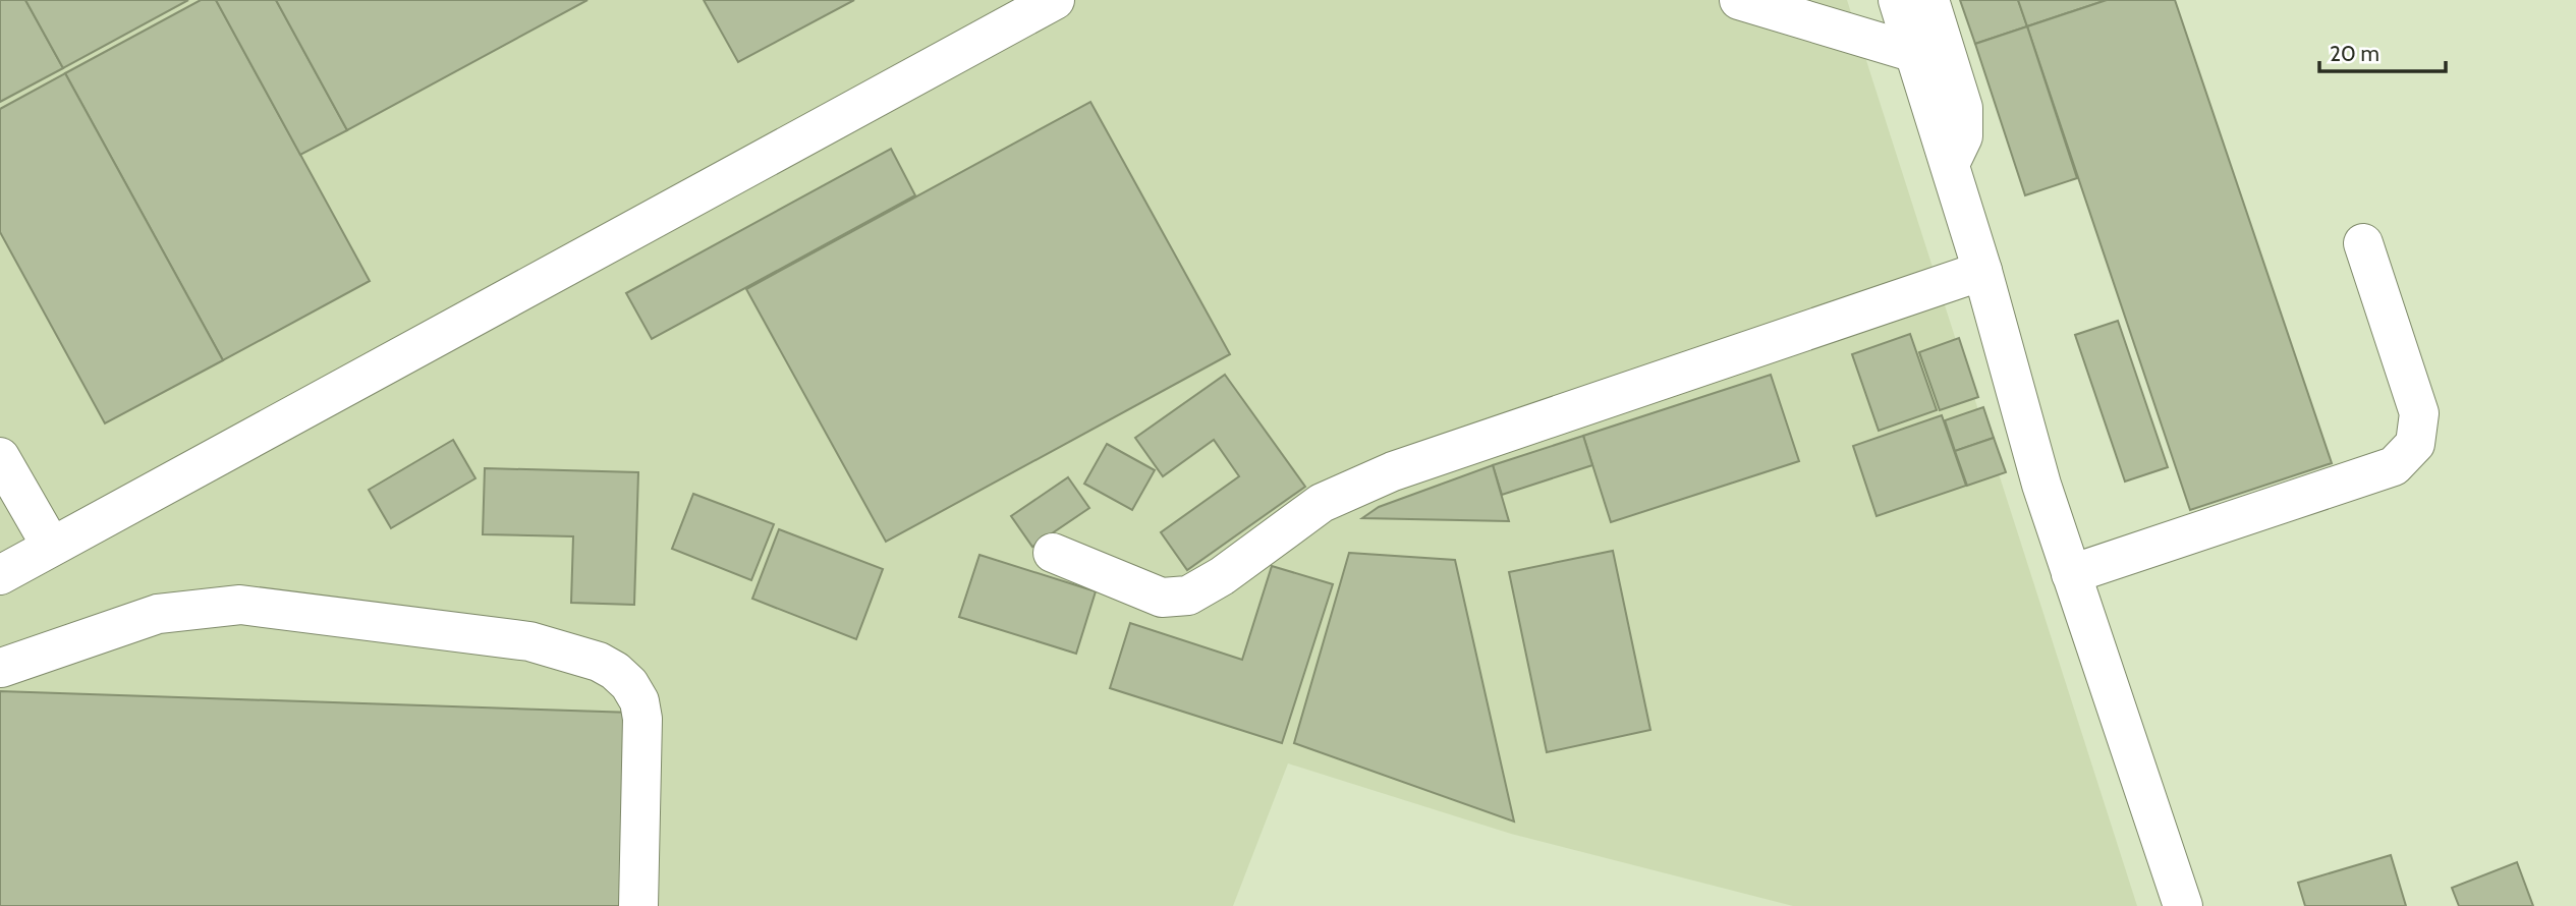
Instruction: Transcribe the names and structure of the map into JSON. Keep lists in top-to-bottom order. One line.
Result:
{"scale_bar":"20 m"}
